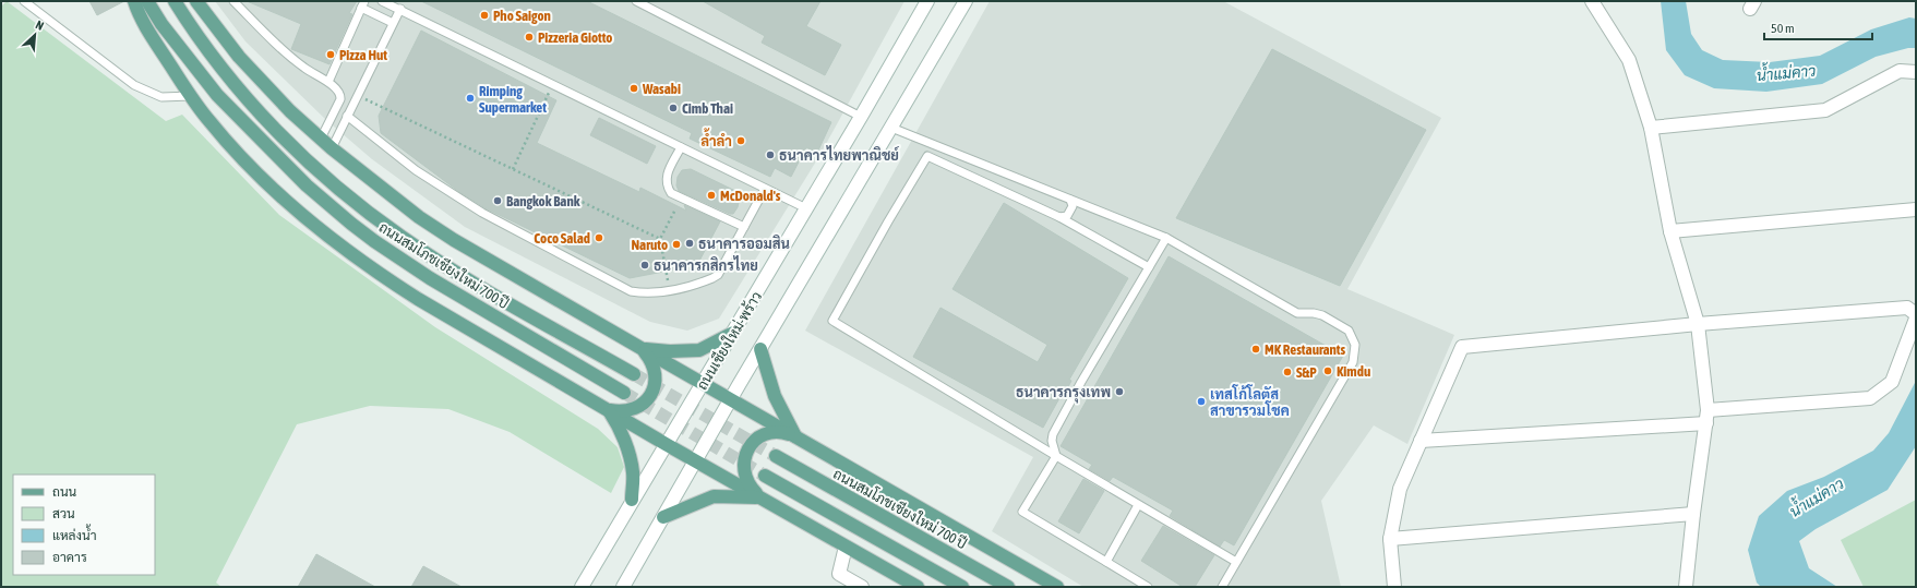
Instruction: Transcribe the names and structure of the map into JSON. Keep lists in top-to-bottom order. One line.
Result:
{"streets":{"main road":["ถนนสมโภชเชียงใหม่ 700 ปี"],"street":["ถนนเชียงใหม่-พร้าว"]},"water":["น้ำแม่คาว"],"places":["Pho Saigon","Pizzeria Giotto","Pizza Hut","Wasabi","Rimping Supermarket","Cimb Thai","ล้ำลำ","ธนาคารไทยพาณิชย์","McDonald's","Bangkok Bank","Coco Salad","ธนาคารออมสิน","Naruto","ธนาคารกสิกรไทย","MK Restaurants","Kimdu","S&P","ธนาคารกรุงเทพ","เทสโก้โลตัส สาขารวมโชค"],"legend":["ถนน","สวน","แหล่งน้ำ","อาคาร"],"scale_bar":"50 m","north":"top right"}
